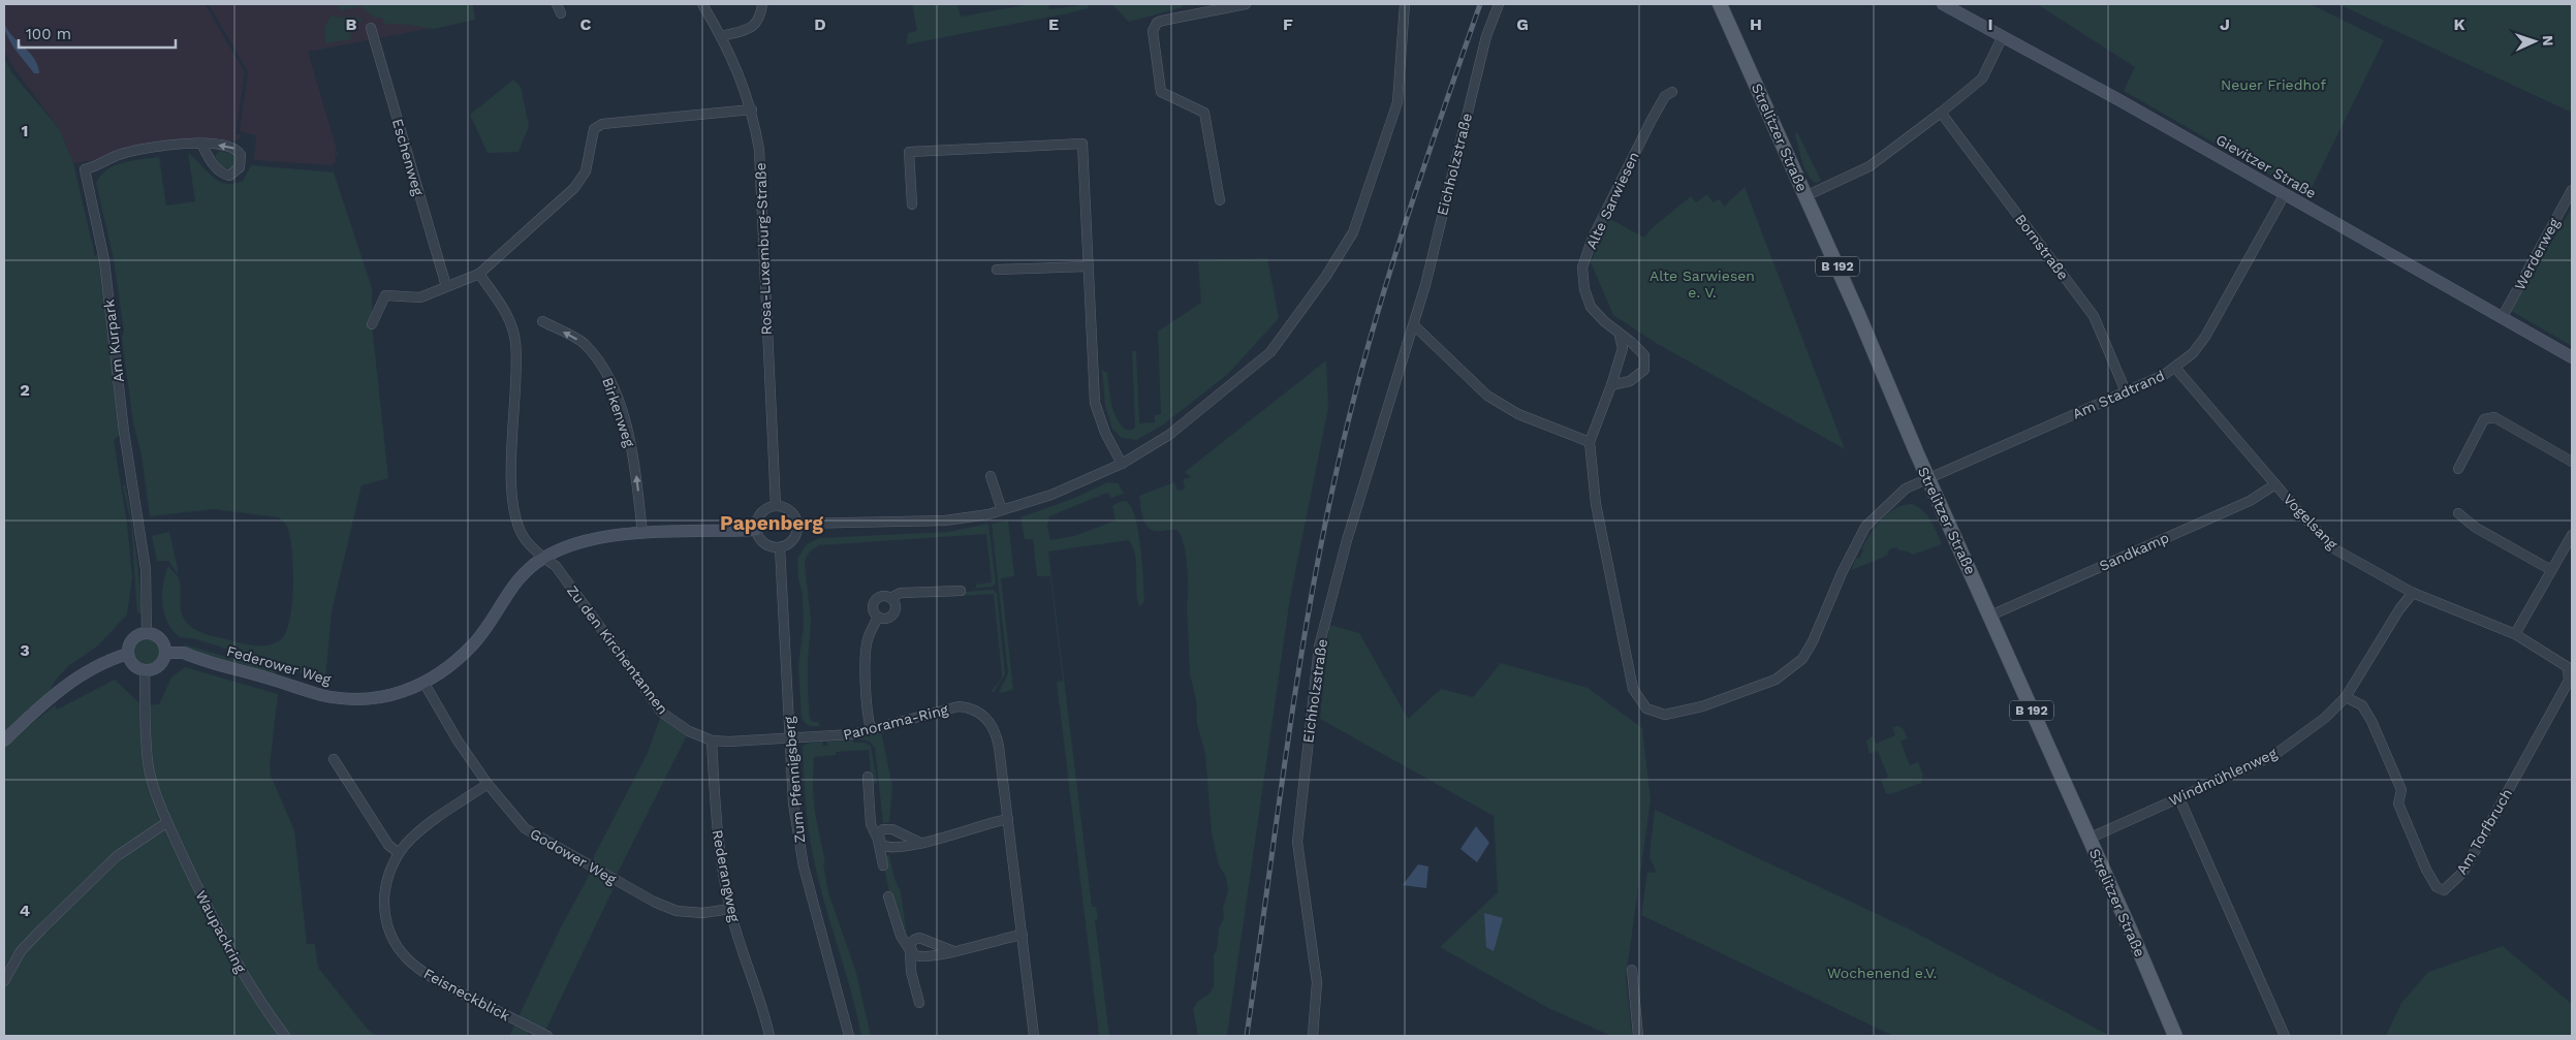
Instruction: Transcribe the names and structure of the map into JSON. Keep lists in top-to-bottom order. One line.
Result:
{"streets":{"main road":["Strelitzer Straße","B 192"],"street":["Eschenweg","Eichholzstraße","Gievitzer Straße","Alte Sarwiesen","Bornstraße","Rosa-Luxemburg-Straße","Werderweg","Am Kurpark","Am Stadtrand","Birkenweg","Vogelsang","Sandkamp","Zu den Kirchentannen","Federower Weg","Panorama-Ring","Windmühlenweg","Zum Pfennigsberg","Am Torfbruch","Godower Weg","Rederangweg","Waupackring","Feisneckblick"]},"crossings":[["Strelitzer Straße","Am Stadtrand"],["Strelitzer Straße","Sandkamp"],["Strelitzer Straße","Windmühlenweg"],["Gievitzer Straße","Werderweg"],["Gievitzer Straße","Am Stadtrand"],["Bornstraße","Am Stadtrand"],["Rosa-Luxemburg-Straße","Federower Weg"],["Rosa-Luxemburg-Straße","Zum Pfennigsberg"],["Am Kurpark","Federower Weg"],["Am Kurpark","Waupackring"],["Am Stadtrand","Vogelsang"],["Birkenweg","Federower Weg"],["Vogelsang","Sandkamp"],["Vogelsang","Windmühlenweg"],["Vogelsang","Am Torfbruch"],["Zu den Kirchentannen","Federower Weg"],["Zu den Kirchentannen","Panorama-Ring"],["Zu den Kirchentannen","Zum Pfennigsberg"],["Zu den Kirchentannen","Rederangweg"],["Federower Weg","Zum Pfennigsberg"],["Federower Weg","Godower Weg"],["Federower Weg","Waupackring"],["Panorama-Ring","Zum Pfennigsberg"],["Windmühlenweg","Am Torfbruch"],["Godower Weg","Rederangweg"],["Godower Weg","Feisneckblick"]],"one_way":["Birkenweg"],"districts":["Papenberg"],"parks":["Neuer Friedhof","Alte Sarwiesen e. V.","Wochenend e.V."],"scale_bar":"100 m","north":"right","grid":{"columns":["B","C","D","E","F","G","H","I","J","K"],"rows":["1","2","3","4"]}}
